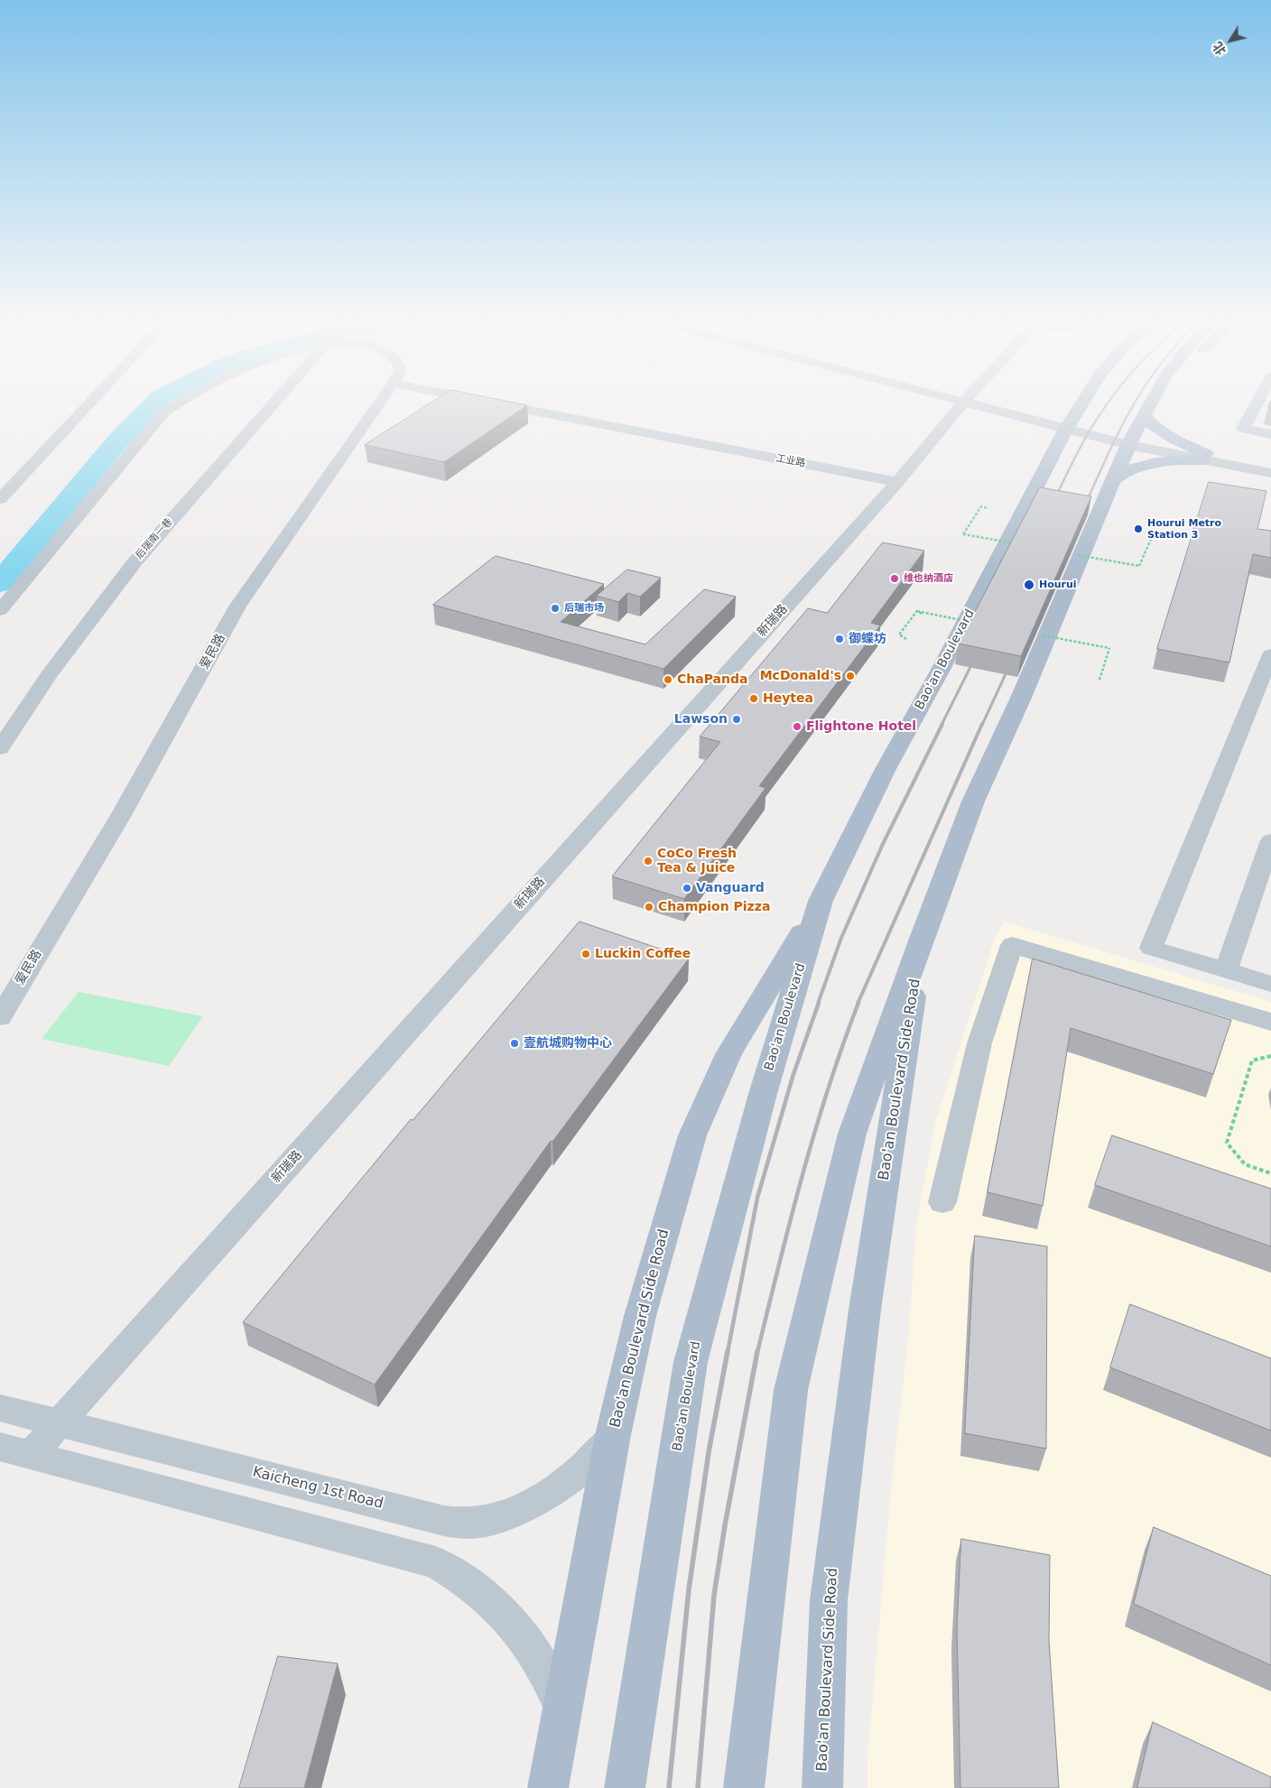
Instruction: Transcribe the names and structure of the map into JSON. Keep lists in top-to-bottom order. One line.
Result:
{"streets":{"main road":["Bao'an Boulevard","Bao'an Boulevard Side Road"],"street":["工业路","后瑞南一巷","新瑞路","爱民路","Kaicheng 1st Road"]},"crossings":[["工业路","新瑞路"],["新瑞路","Kaicheng 1st Road"],["Bao'an Boulevard","Bao'an Boulevard Side Road"],["Bao'an Boulevard Side Road","Kaicheng 1st Road"]],"places":["Hourui Metro Station 3","维也纳酒店","Hourui","后瑞市场","御蝶坊","McDonald's","ChaPanda","Heytea","Lawson","Flightone Hotel","CoCo Fresh Tea & Juice","Vanguard","Champion Pizza","Luckin Coffee","壹航城购物中心"],"north":"bottom left"}
